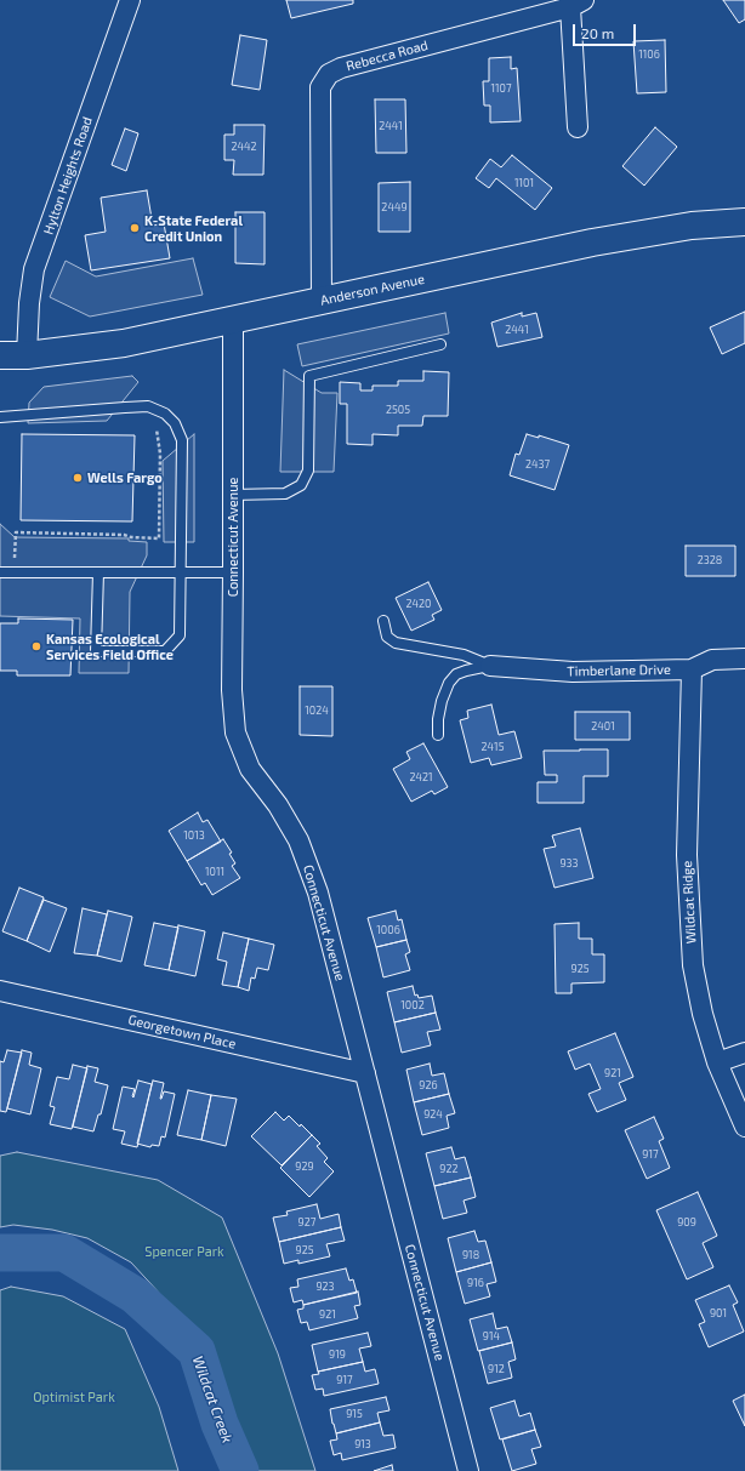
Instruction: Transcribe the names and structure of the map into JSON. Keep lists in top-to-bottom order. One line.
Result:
{"streets":{"main road":["Anderson Avenue"],"street":["Rebecca Road","Hylton Heights Road","Connecticut Avenue","Timberlane Drive","Wildcat Ridge","Georgetown Place"]},"crossings":[["Rebecca Road","Anderson Avenue"],["Hylton Heights Road","Anderson Avenue"],["Anderson Avenue","Connecticut Avenue"],["Connecticut Avenue","Georgetown Place"],["Timberlane Drive","Wildcat Ridge"]],"water":["Wildcat Creek"],"parks":["Spencer Park","Optimist Park"],"places":["K-State Federal Credit Union","Wells Fargo","Kansas Ecological Services Field Office"],"house_numbers":["1106","1107","2441","2442","1101","2449","2441","2505","2437","2328","2420","1024","2401","2415","2421","1013","933","1011","1006","925","1002","921","926","924","917","929","922","927","909","925","918","916","923","901","921","914","919","912","917","915","913"],"scale_bar":"20 m"}
